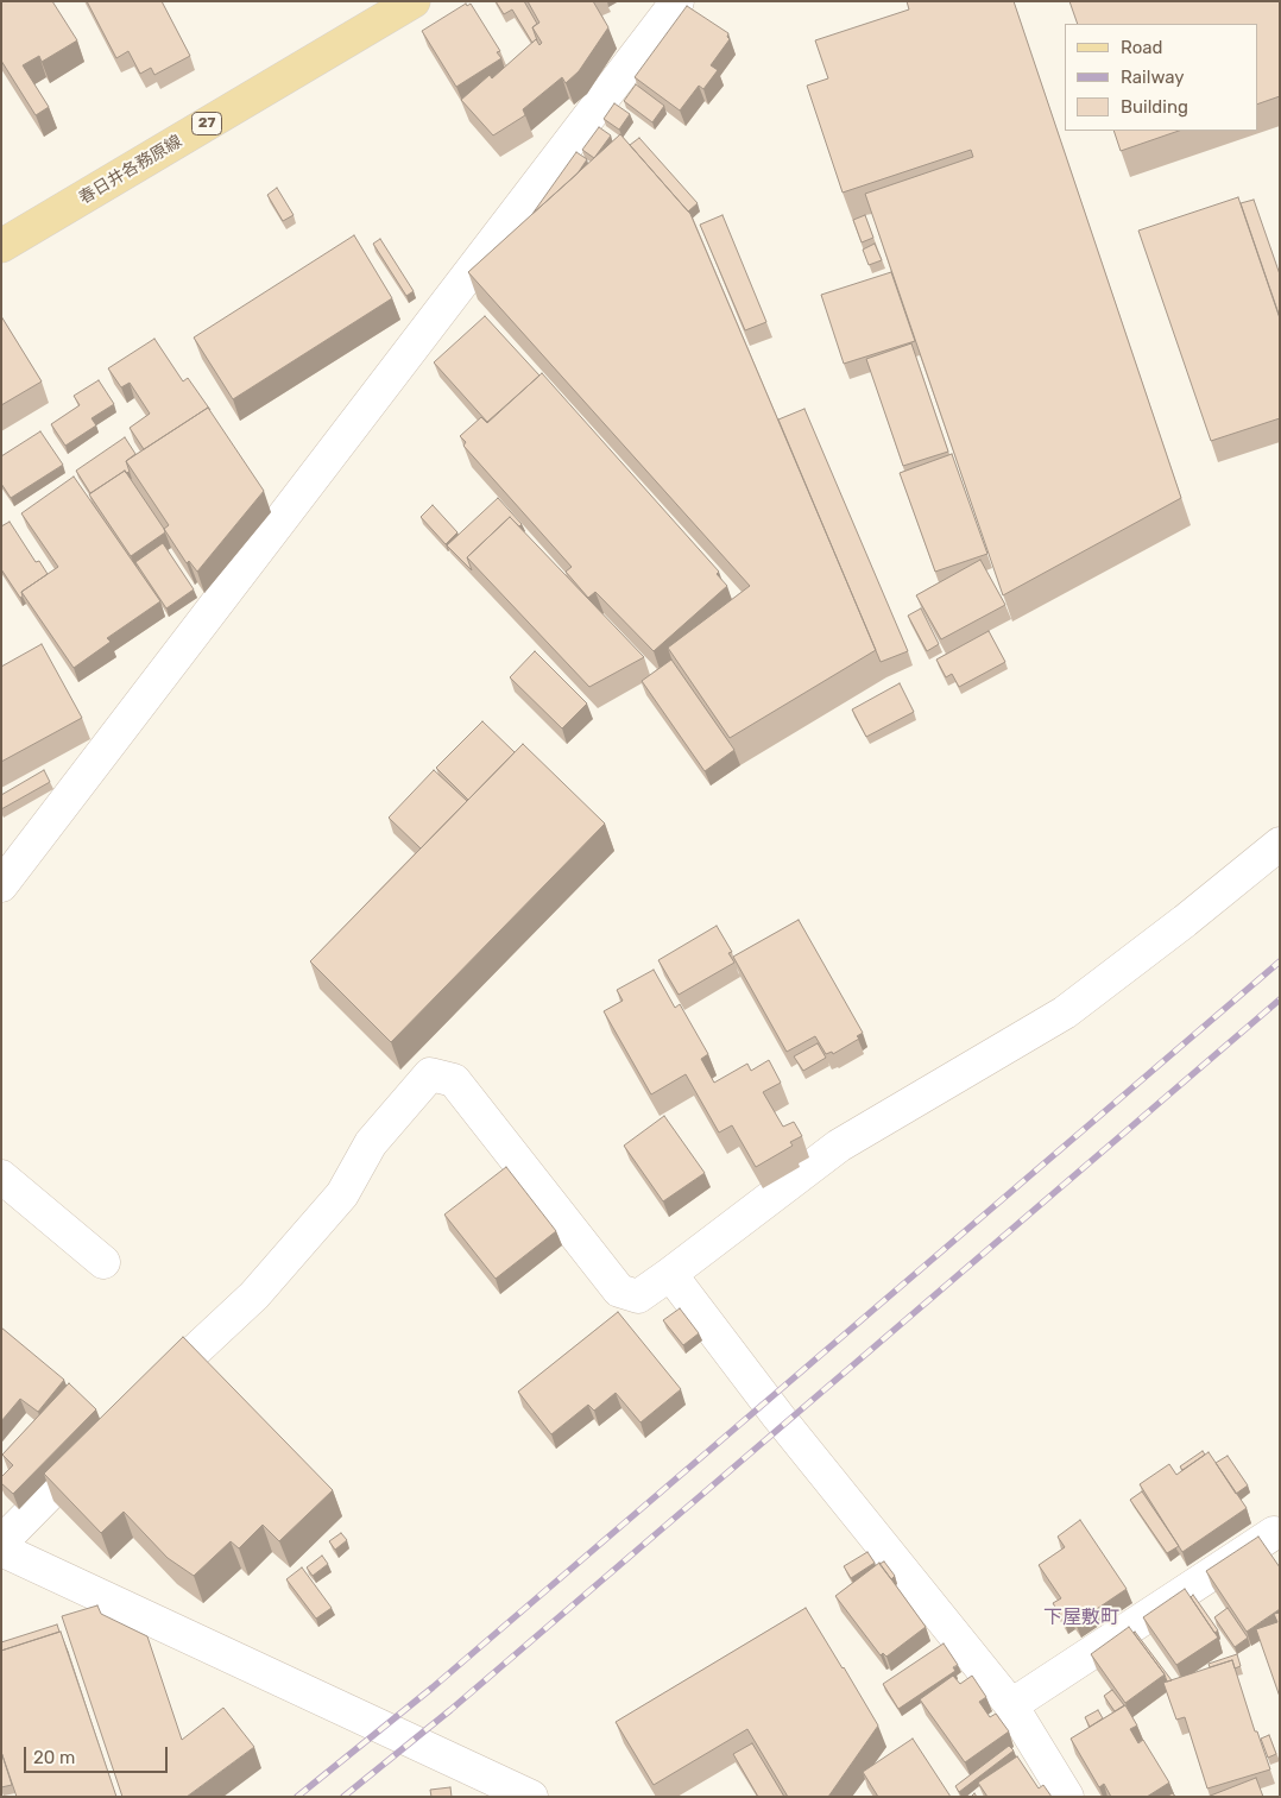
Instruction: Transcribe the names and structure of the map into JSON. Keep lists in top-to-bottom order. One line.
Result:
{"streets":{"main road":["27","春日井各務原線"]},"districts":["下屋敷町"],"legend":["Road","Railway","Building"],"scale_bar":"20 m"}
